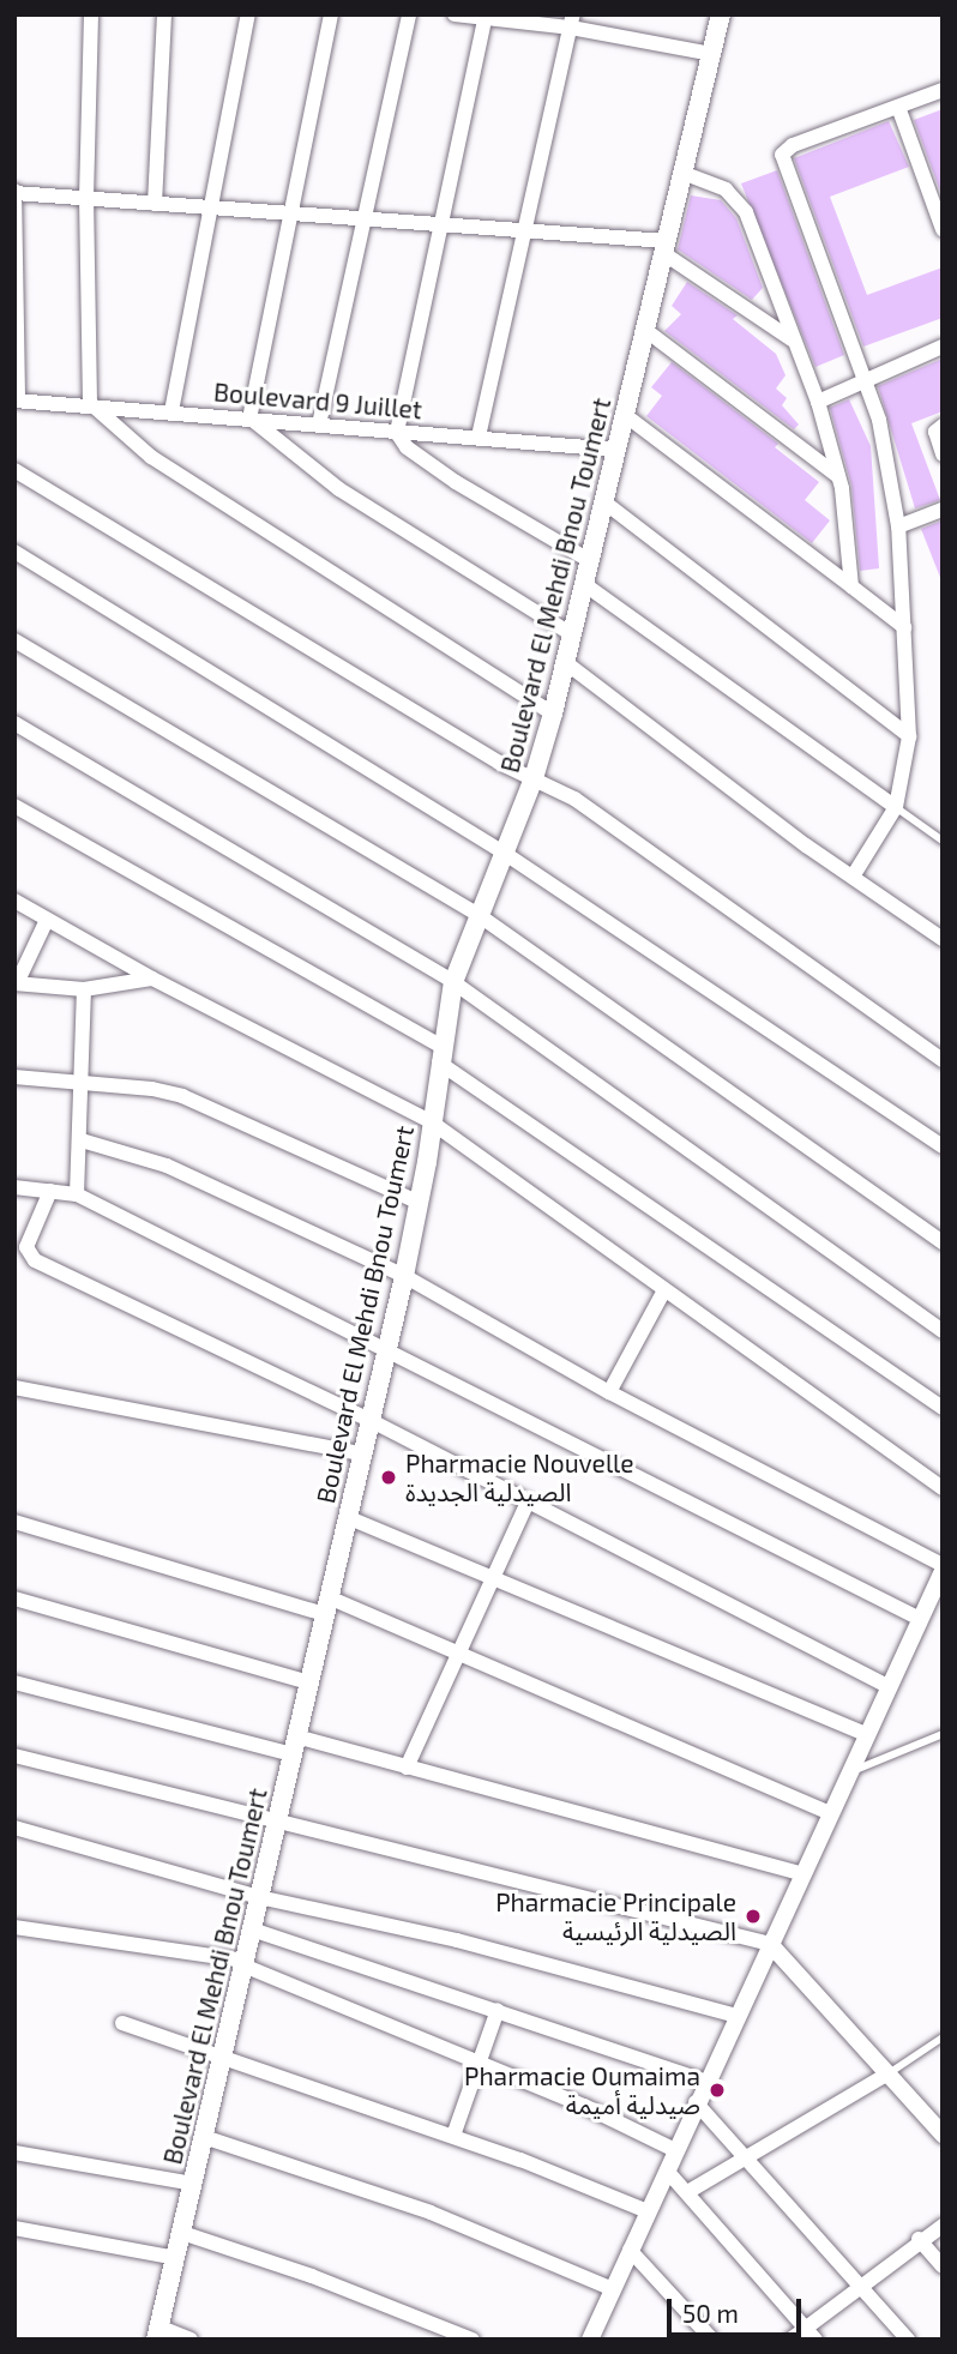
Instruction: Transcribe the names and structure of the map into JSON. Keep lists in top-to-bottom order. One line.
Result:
{"streets":{"main road":["Boulevard El Mehdi Bnou Toumert"],"street":["Boulevard 9 Juillet"]},"crossings":[["Boulevard 9 Juillet","Boulevard El Mehdi Bnou Toumert"]],"places":["Pharmacie Nouvelle الصيدلية الجديدة","Pharmacie Principale الصيدلية الرئيسية","Pharmacie Oumaima صيدلية أميمة"],"scale_bar":"50 m"}
